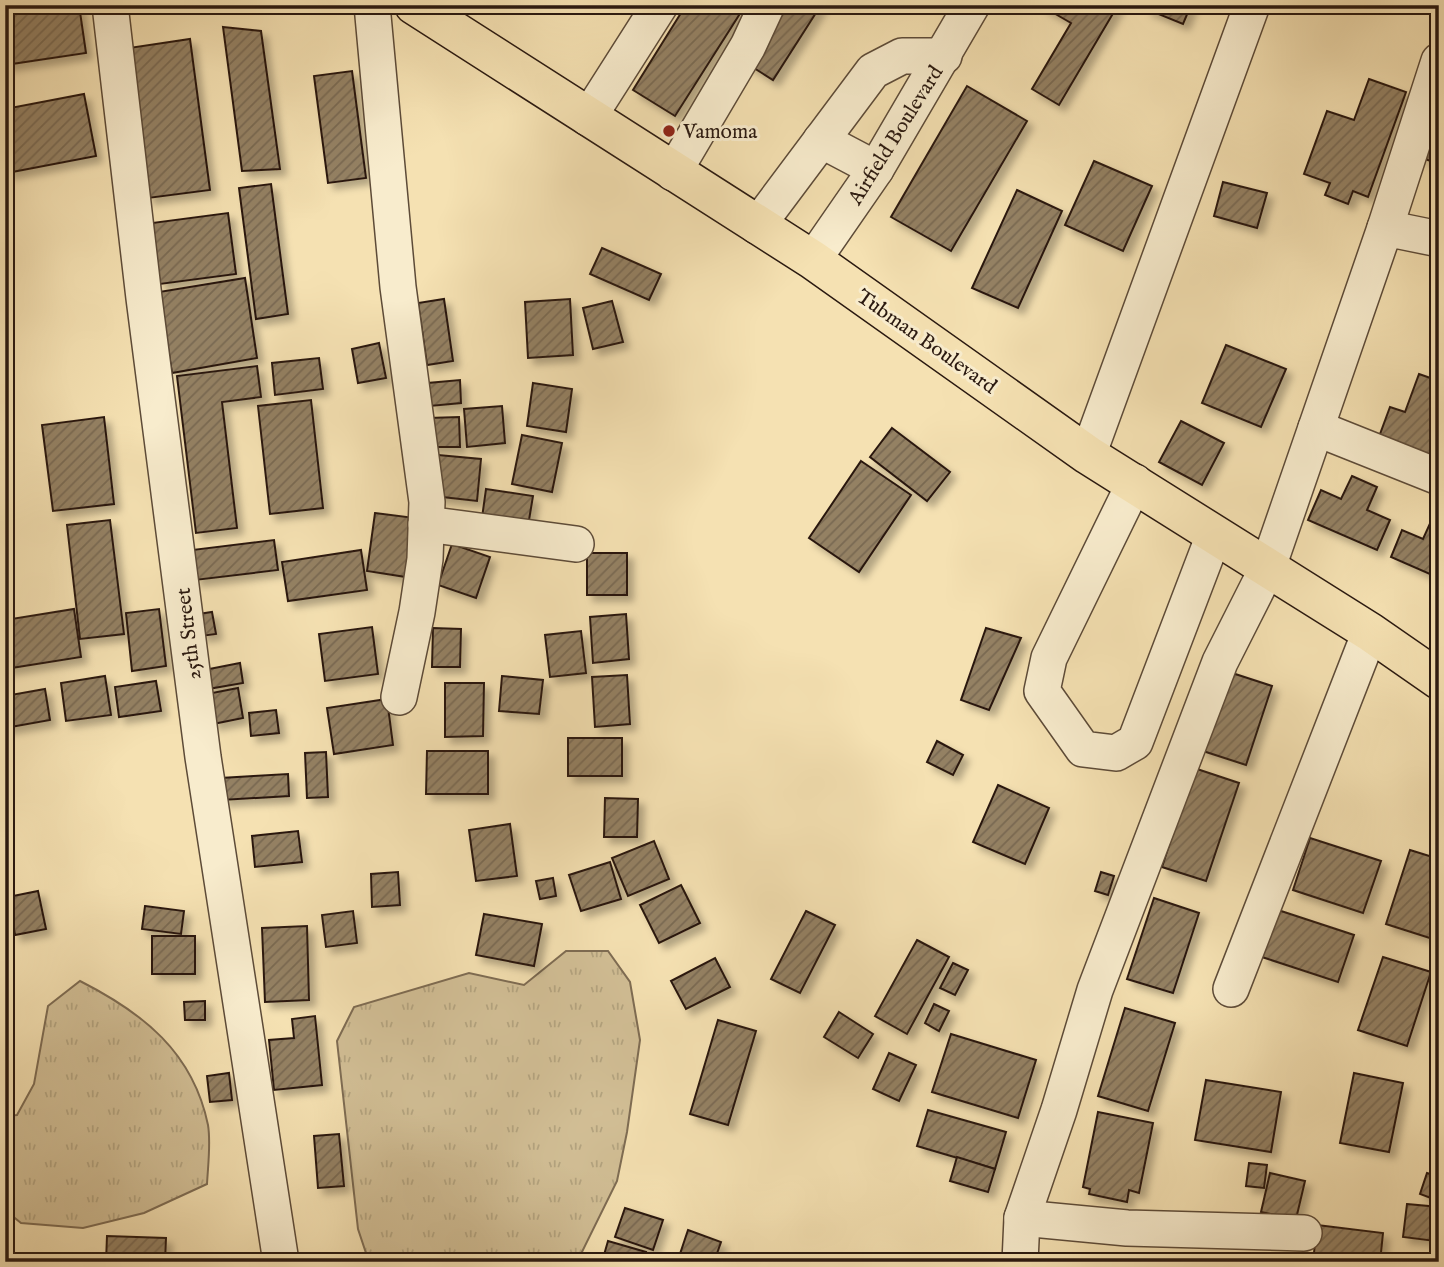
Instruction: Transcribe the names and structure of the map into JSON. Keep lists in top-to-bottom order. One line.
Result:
{"streets":{"highway":["Tubman Boulevard"],"street":["Airfield Boulevard","25th Street"]},"crossings":[["Airfield Boulevard","Tubman Boulevard"]],"places":["Vamoma"]}
